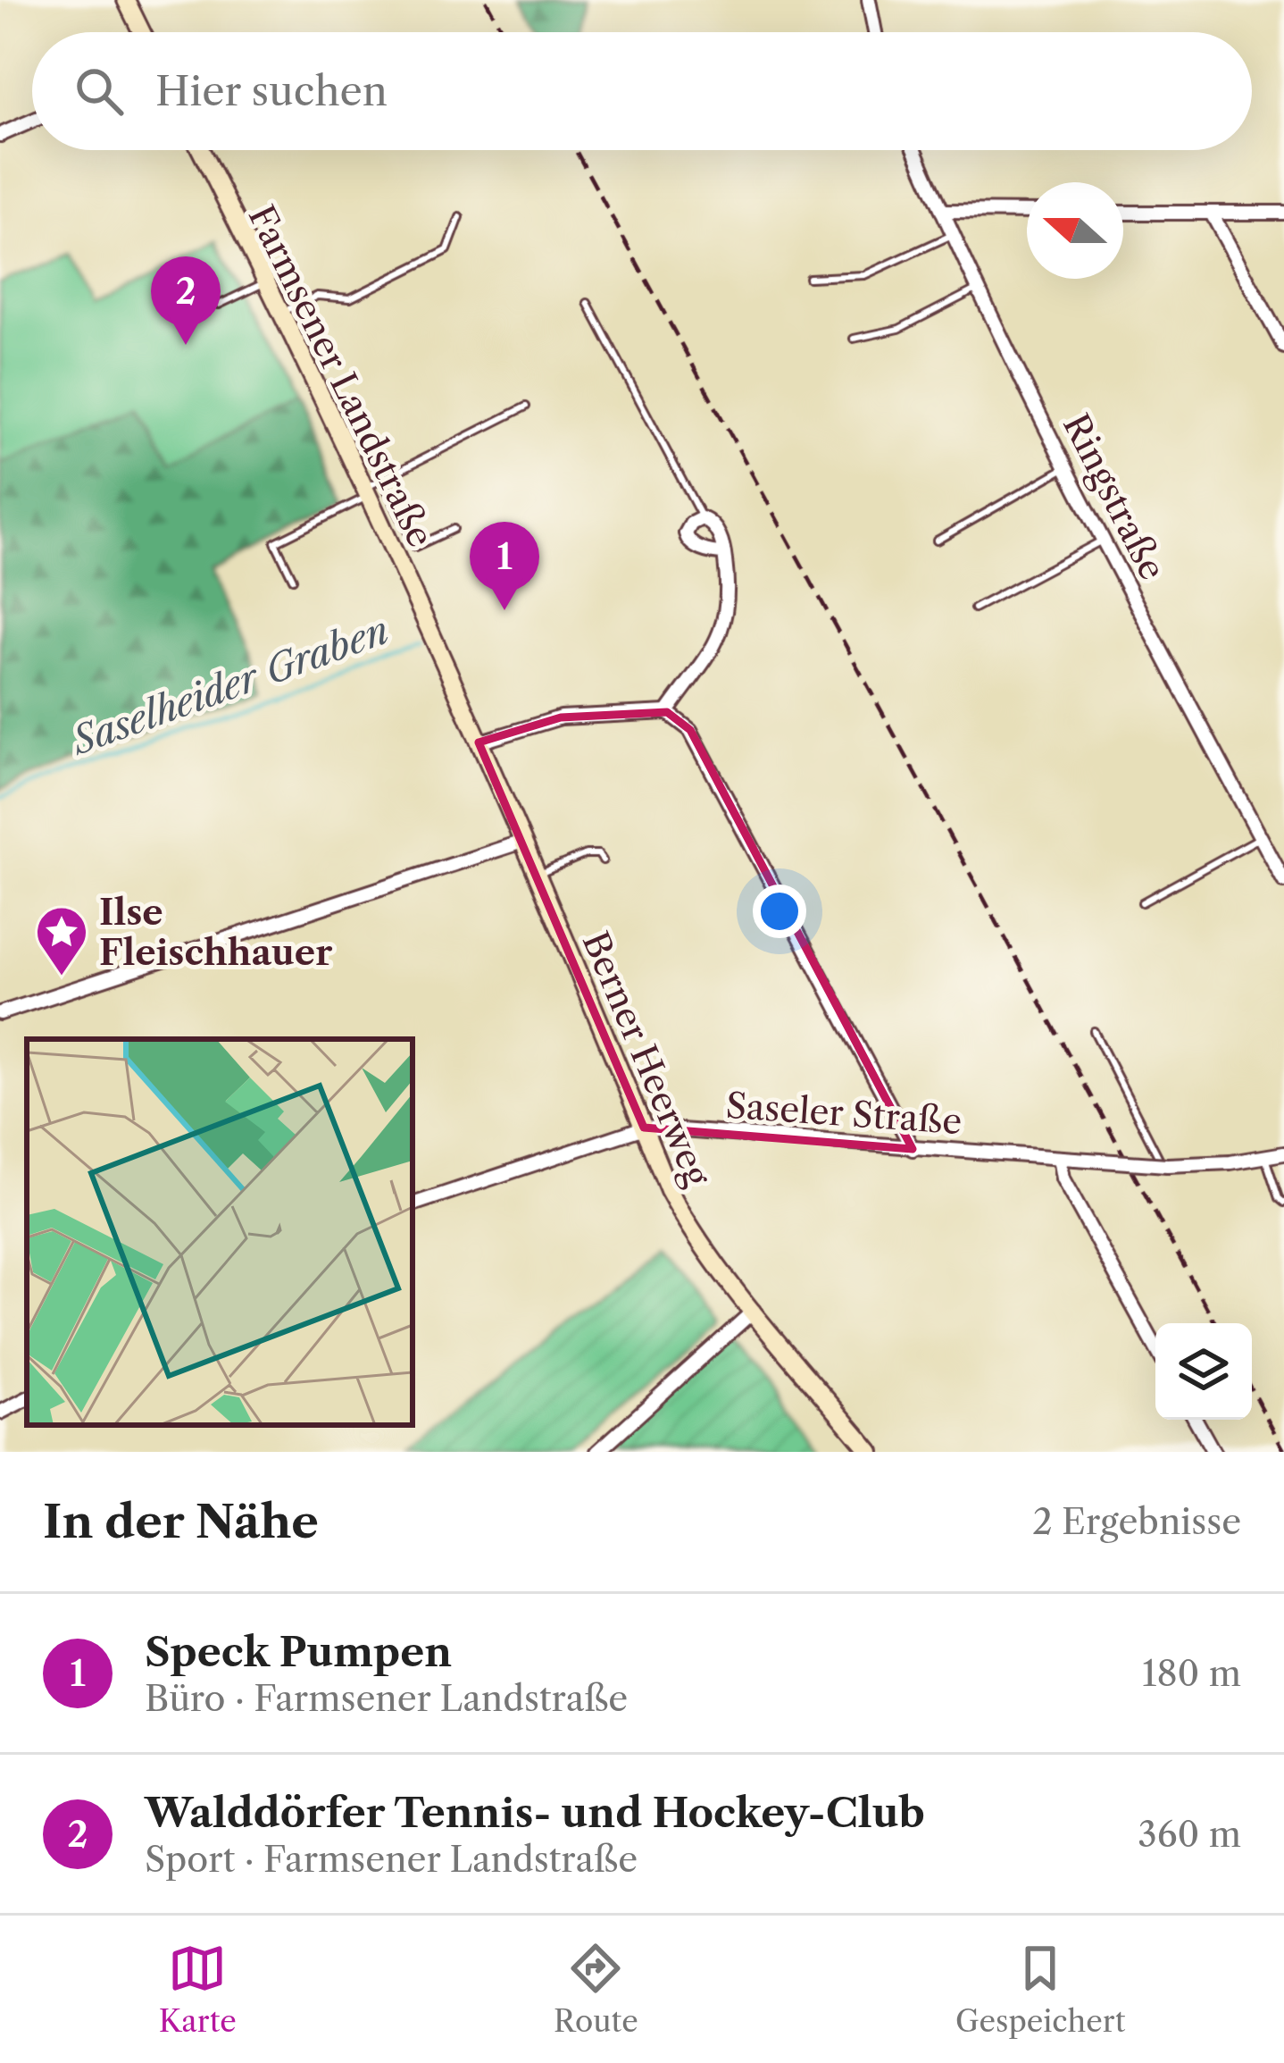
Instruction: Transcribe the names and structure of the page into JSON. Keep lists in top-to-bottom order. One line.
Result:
{"streets":{"main road":["Farmsener Landstraße","Berner Heerweg"],"street":["Ringstraße","Saseler Straße"]},"crossings":[["Farmsener Landstraße","Berner Heerweg"],["Berner Heerweg","Saseler Straße"]],"water":["Saselheider Graben"],"places":{"place":["Ilse Fleischhauer"]},"north":"left","page":{"search":"Hier suchen","pins":["2","1"],"heading":["In der Nähe","2 Ergebnisse"],"list":[{"mark":"1","name":"Speck Pumpen","note":"Büro · Farmsener Landstraße","value":"180 m"},{"mark":"2","name":"Walddörfer Tennis- und Hockey-Club","note":"Sport · Farmsener Landstraße","value":"360 m"}],"nav":["Karte","Route","Gespeichert"]}}
